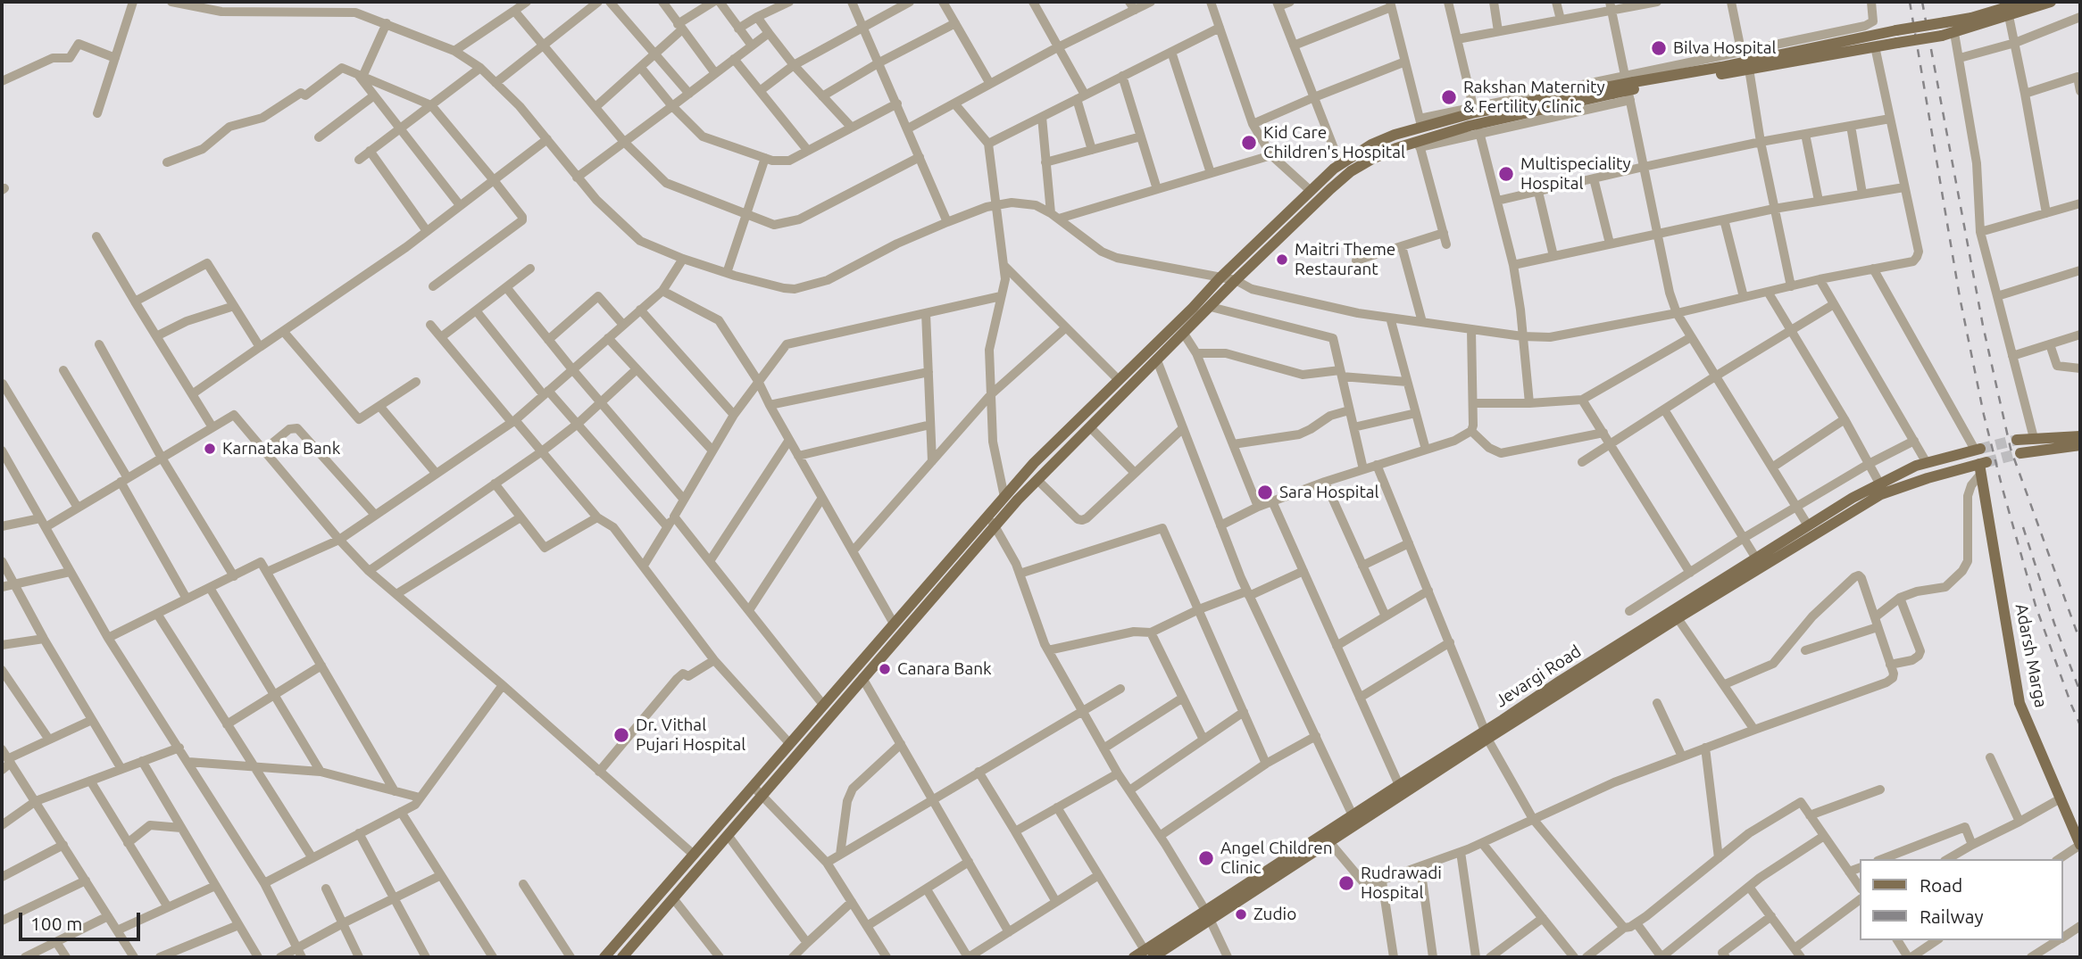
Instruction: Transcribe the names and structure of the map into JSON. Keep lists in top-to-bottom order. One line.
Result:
{"streets":{"main road":["Adarsh Marga","Jevargi Road"]},"places":["Bilva Hospital","Rakshan Maternity & Fertility Clinic","Kid Care Children's Hospital","Multispeciality Hospital","Maitri Theme Restaurant","Karnataka Bank","Sara Hospital","Canara Bank","Dr. Vithal Pujari Hospital","Angel Children Clinic","Rudrawadi Hospital","Zudio"],"legend":["Road","Railway"],"scale_bar":"100 m"}
